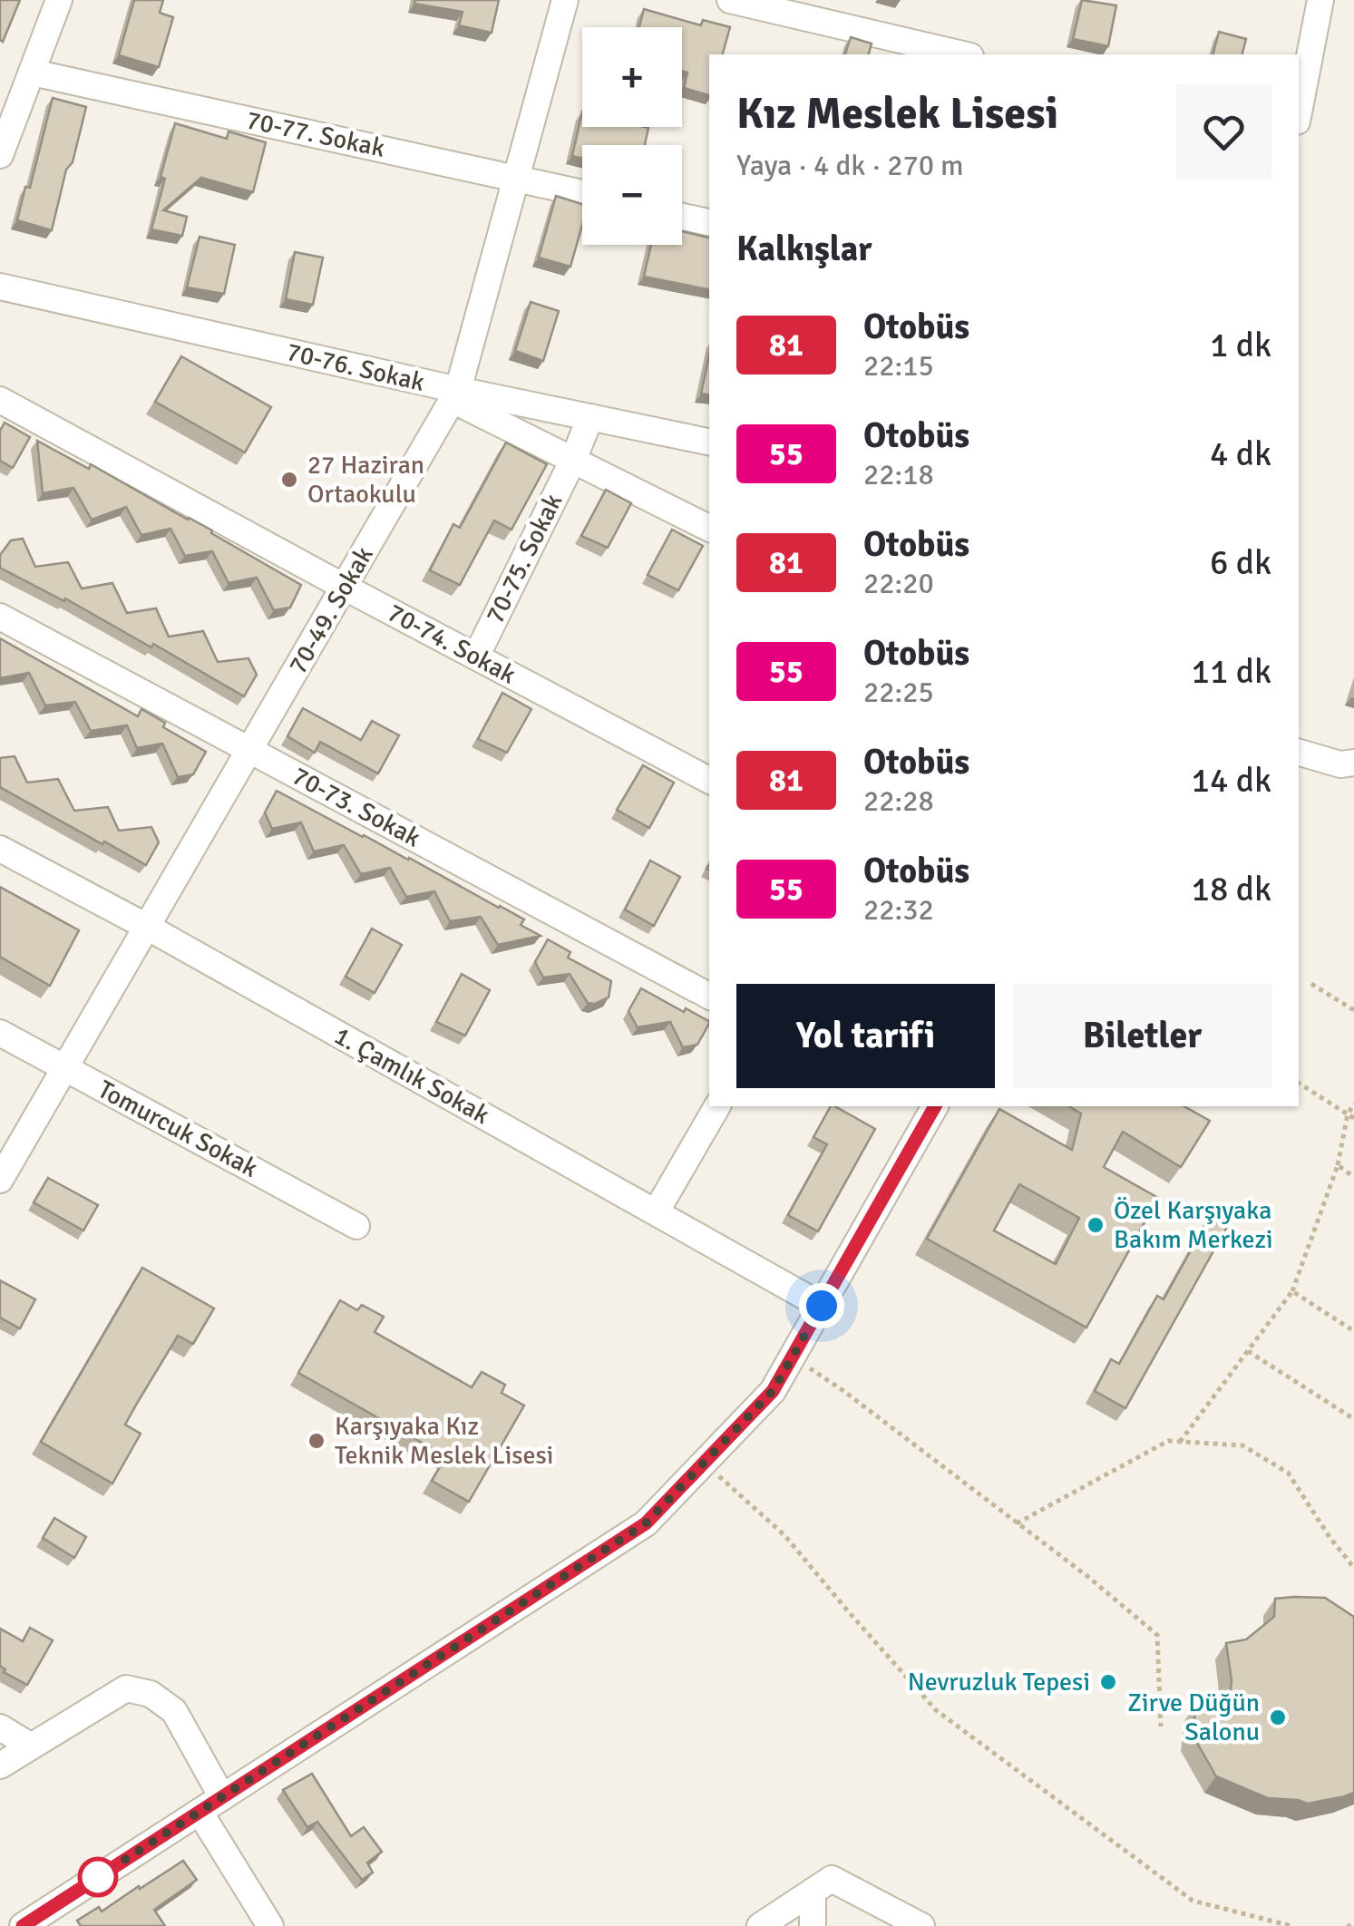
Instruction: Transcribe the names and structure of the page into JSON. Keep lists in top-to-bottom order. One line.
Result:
{"streets":{"street":["70-77. Sokak","70-76. Sokak","70-75. Sokak","70-49. Sokak","70-74. Sokak","70-73. Sokak","1. Çamlık Sokak","Tomurcuk Sokak"]},"crossings":[["70-77. Sokak","70-49. Sokak"],["70-76. Sokak","70-75. Sokak"],["70-76. Sokak","70-49. Sokak"],["70-75. Sokak","70-74. Sokak"],["70-49. Sokak","70-74. Sokak"],["70-49. Sokak","70-73. Sokak"],["70-49. Sokak","1. Çamlık Sokak"],["70-49. Sokak","Tomurcuk Sokak"]],"places":["27 Haziran Ortaokulu","Özel Karşıyaka Bakım Merkezi","Karşıyaka Kız Teknik Meslek Lisesi","Nevruzluk Tepesi","Zirve Düğün Salonu"],"lines":["bus line 81"],"page":{"map_buttons":["+","−"],"heading":[["Kız Meslek Lisesi","Yaya · 4 dk · 270 m"],"Kalkışlar"],"list":[{"mark":"81","name":"Otobüs","note":"22:15","value":"1 dk"},{"mark":"55","name":"Otobüs","note":"22:18","value":"4 dk"},{"mark":"81","name":"Otobüs","note":"22:20","value":"6 dk"},{"mark":"55","name":"Otobüs","note":"22:25","value":"11 dk"},{"mark":"81","name":"Otobüs","note":"22:28","value":"14 dk"},{"mark":"55","name":"Otobüs","note":"22:32","value":"18 dk"}],"buttons":["Yol tarifi","Biletler"]}}
